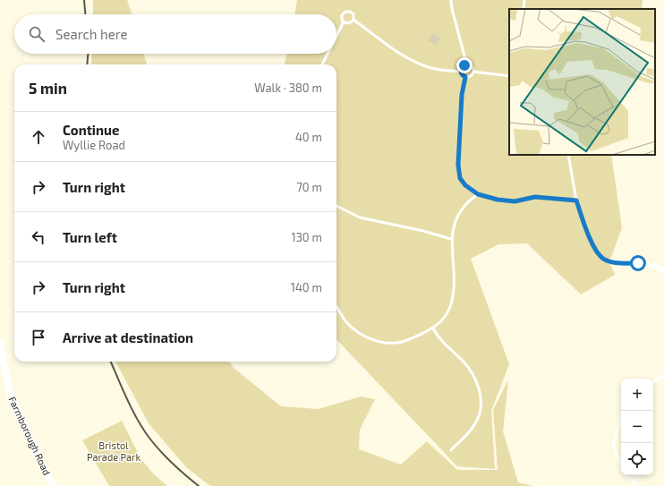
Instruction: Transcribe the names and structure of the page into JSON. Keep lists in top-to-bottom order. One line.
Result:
{"streets":{"street":["Farmborough Road"]},"parks":["Bristol Parade Park"],"page":{"search":"Search here","heading":["5 min","Walk · 380 m"],"list":[["Continue","Wyllie Road","40 m"],["Turn right","70 m"],["Turn left","130 m"],["Turn right","140 m"],"Arrive at destination"],"map_buttons":["+","−"]}}
